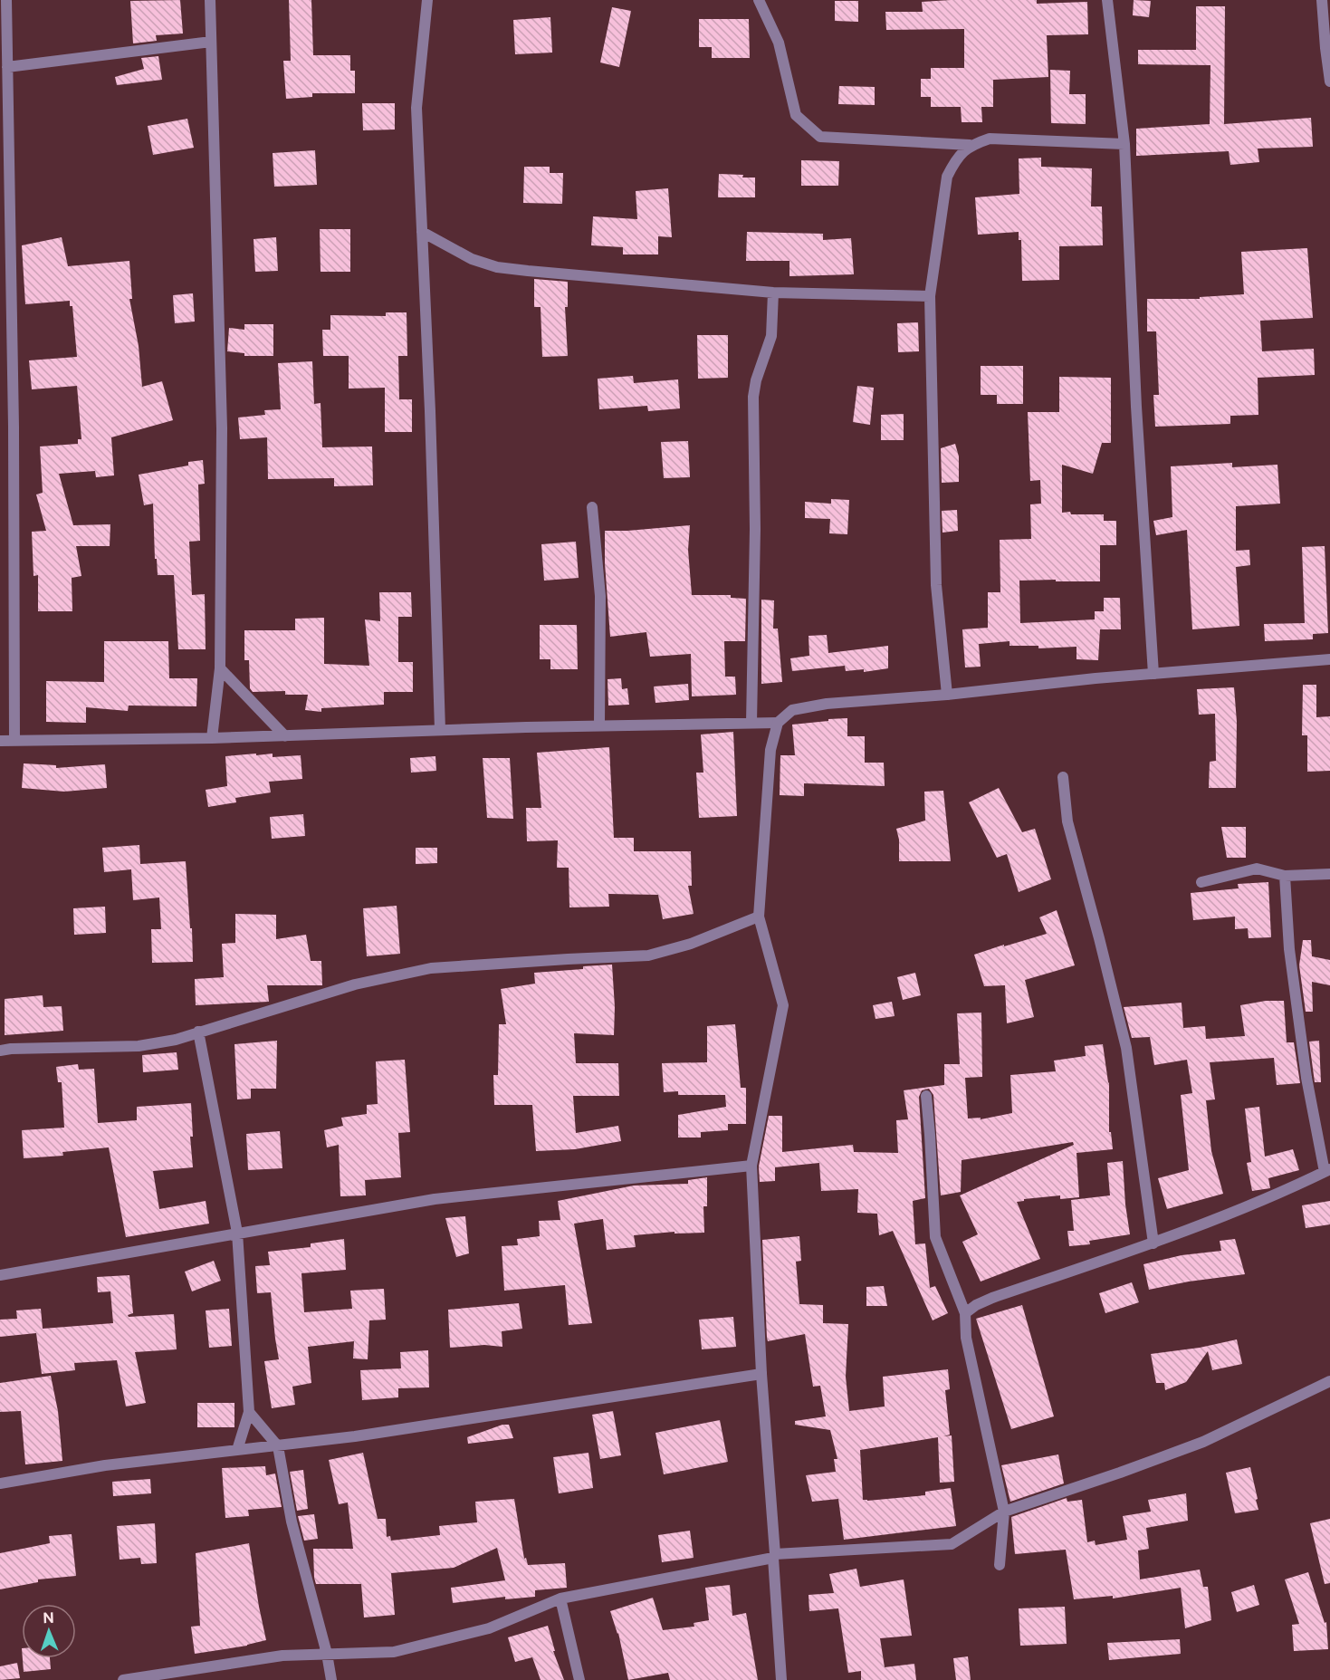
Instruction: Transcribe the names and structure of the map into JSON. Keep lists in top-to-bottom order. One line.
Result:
{"north":"top"}
